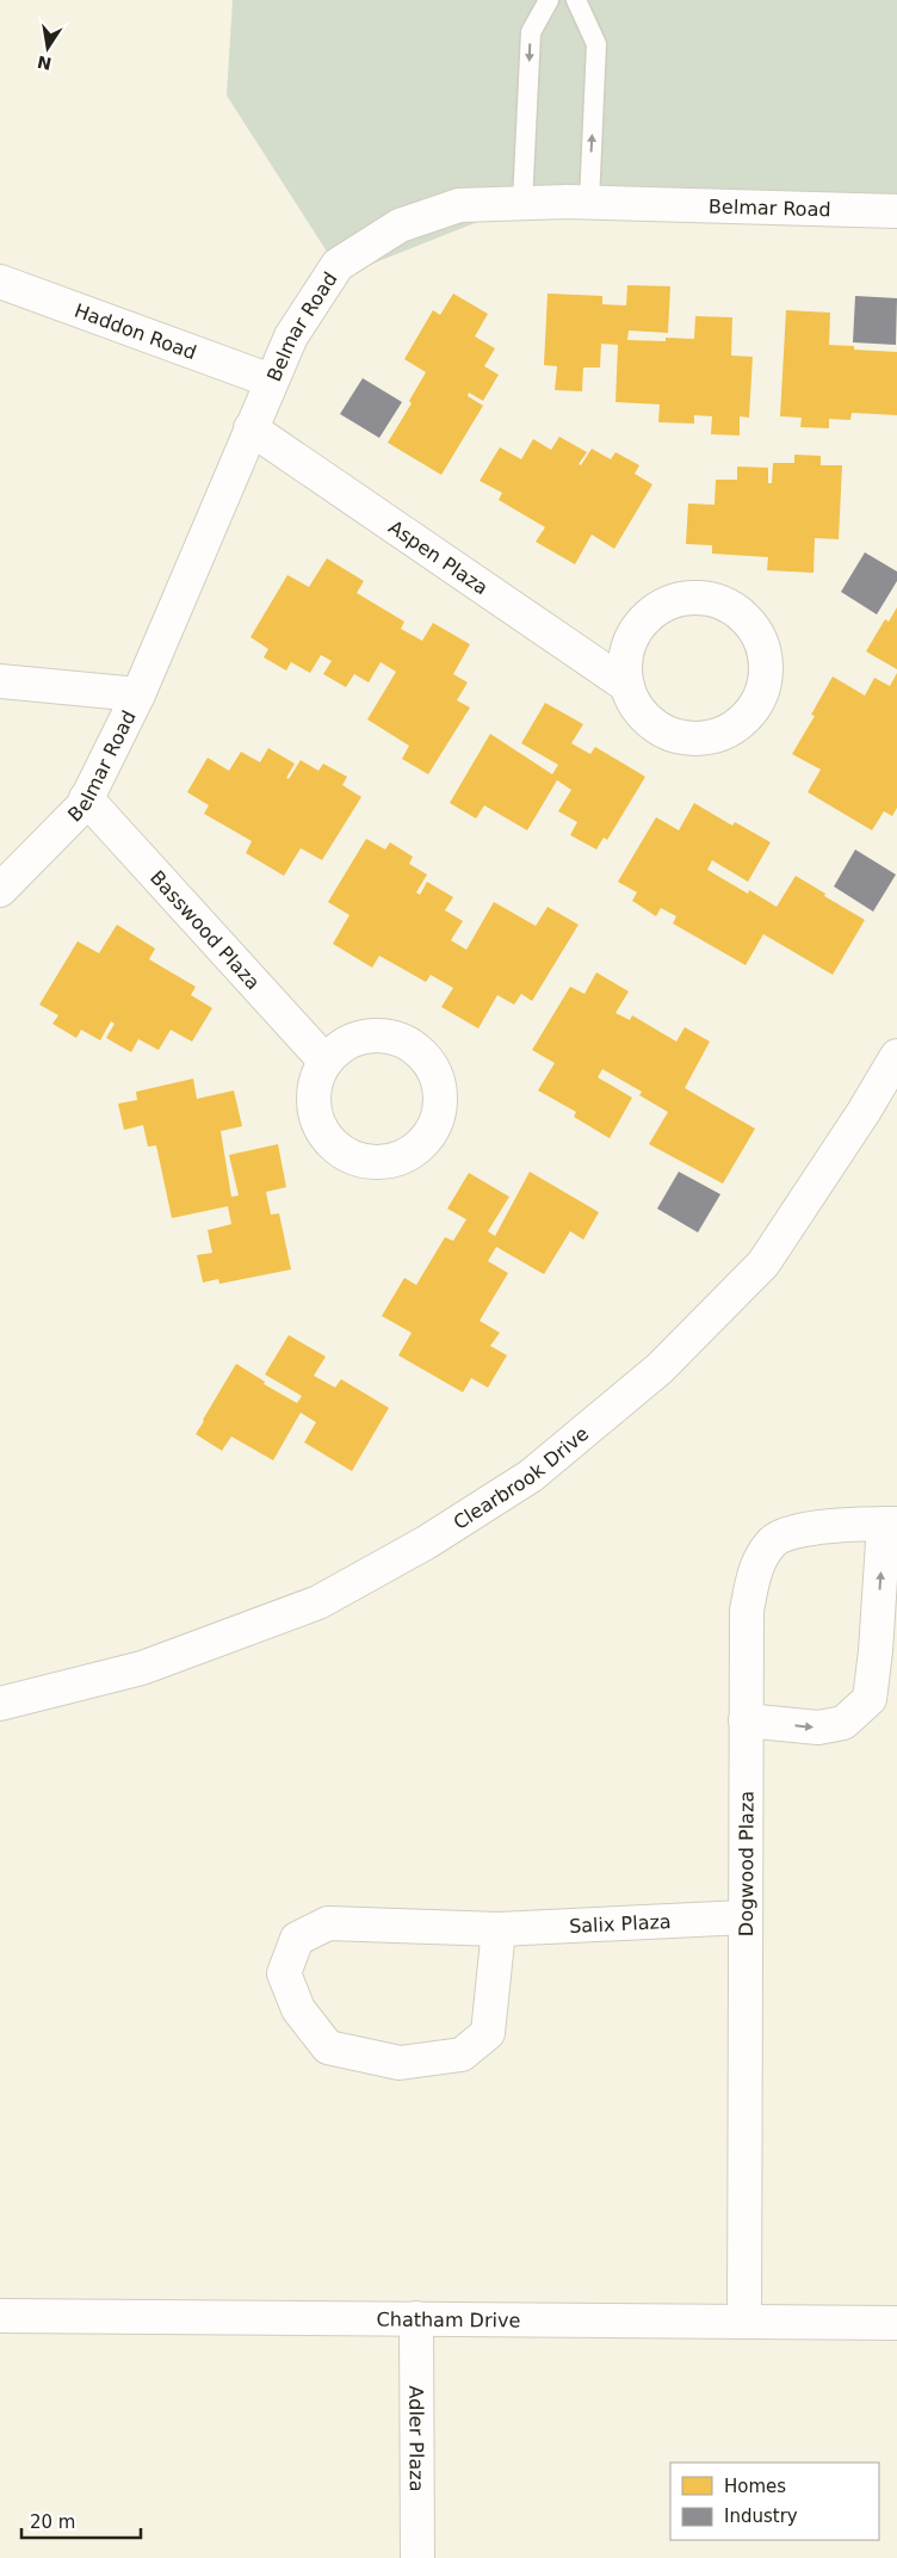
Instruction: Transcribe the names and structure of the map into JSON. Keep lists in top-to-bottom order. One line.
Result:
{"streets":{"street":["Belmar Road","Haddon Road","Aspen Plaza","Basswood Plaza","Clearbrook Drive","Dogwood Plaza","Salix Plaza","Chatham Drive","Adler Plaza"]},"crossings":[["Belmar Road","Haddon Road"],["Belmar Road","Aspen Plaza"],["Belmar Road","Basswood Plaza"],["Dogwood Plaza","Salix Plaza"],["Dogwood Plaza","Chatham Drive"],["Chatham Drive","Adler Plaza"]],"legend":["Homes","Industry"],"scale_bar":"20 m","north":"bottom"}
